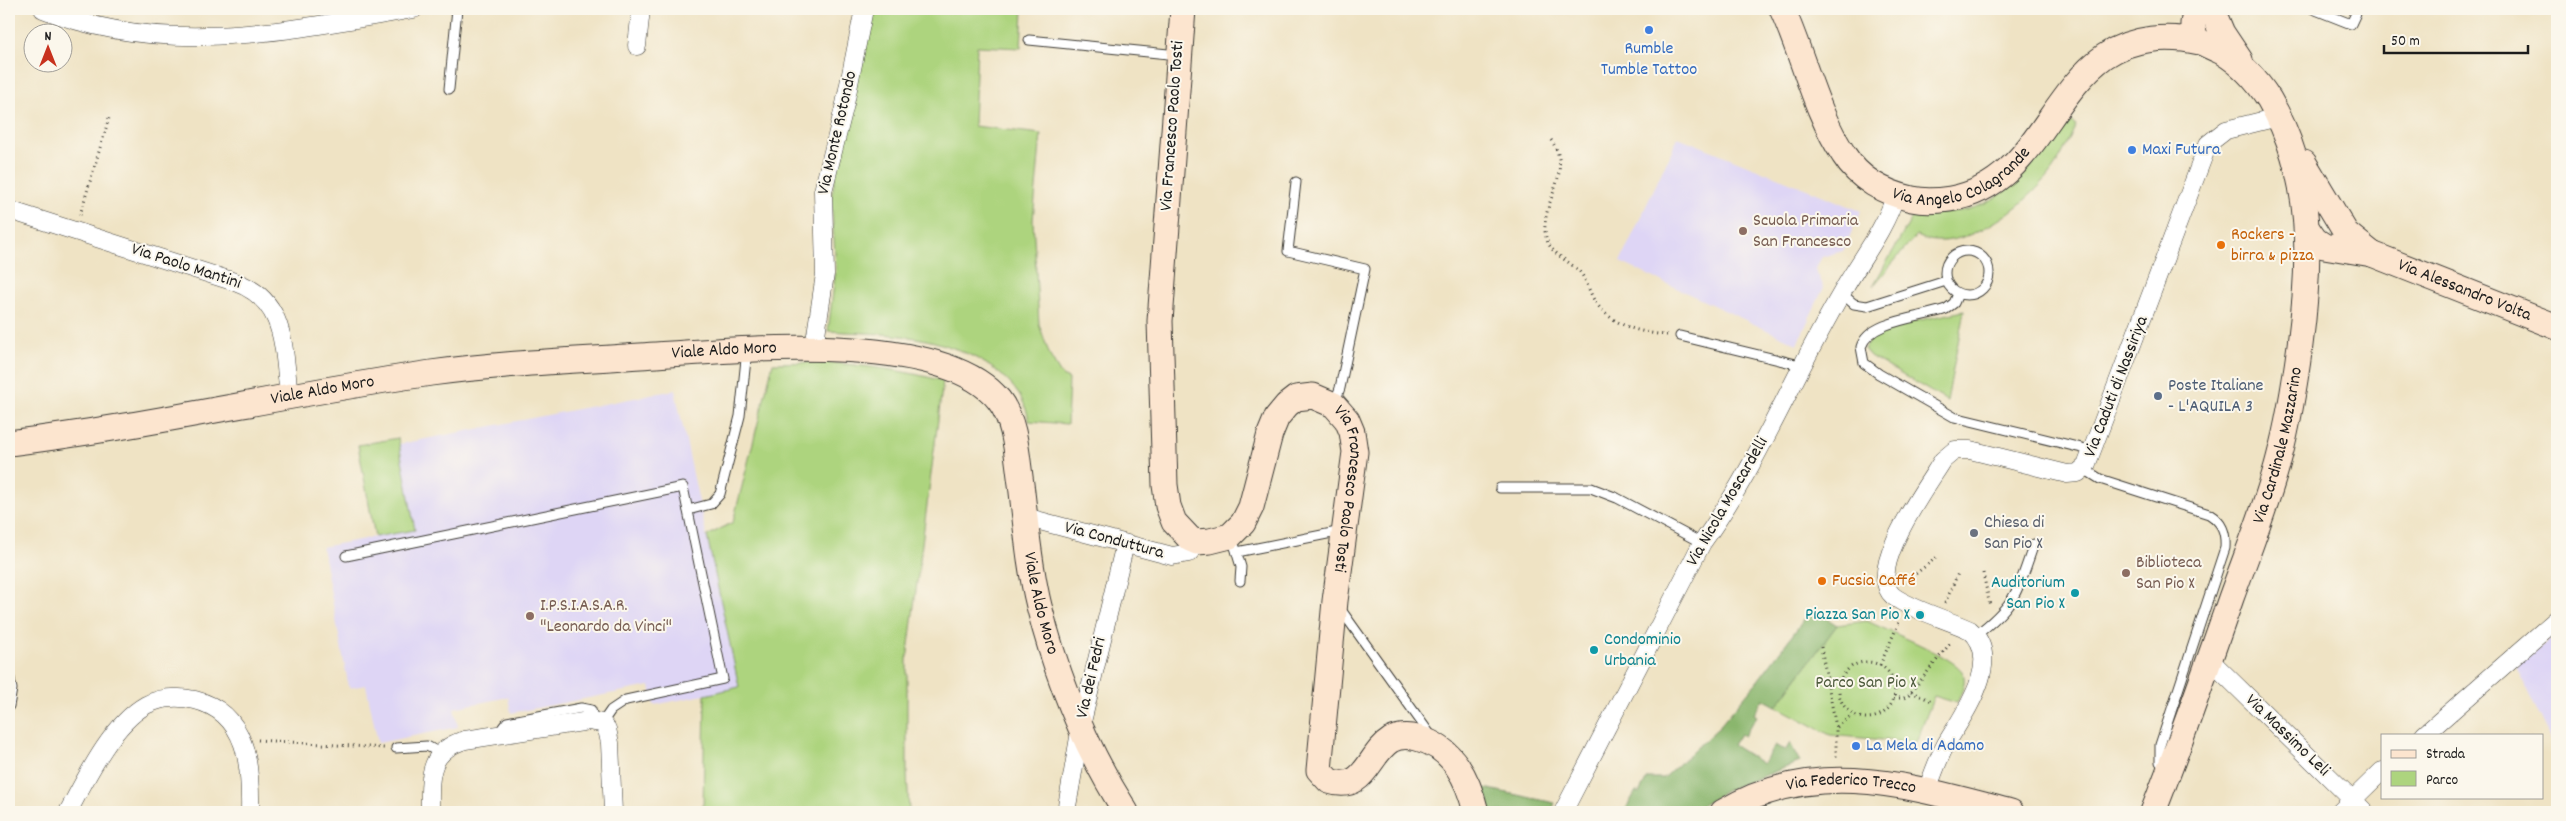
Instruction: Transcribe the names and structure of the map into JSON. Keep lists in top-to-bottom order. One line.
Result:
{"streets":{"street":["Via Francesco Paolo Tosti","Via Monte Rotondo","Via Angelo Colagrande","Via Paolo Mantini","Via Alessandro Volta","Viale Aldo Moro","Via Caduti di Nassiriya","Via Cardinale Mazzarino","Via Nicola Moscardelli","Via Conduttura","Via dei Fedri","Via Massimo Leli","Via Federico Trecco"]},"crossings":[["Via Francesco Paolo Tosti","Via Conduttura"],["Via Monte Rotondo","Viale Aldo Moro"],["Via Angelo Colagrande","Via Cardinale Mazzarino"],["Via Angelo Colagrande","Via Nicola Moscardelli"],["Via Paolo Mantini","Viale Aldo Moro"],["Via Alessandro Volta","Via Caduti di Nassiriya"],["Via Alessandro Volta","Via Cardinale Mazzarino"],["Viale Aldo Moro","Via Conduttura"],["Viale Aldo Moro","Via dei Fedri"],["Via Caduti di Nassiriya","Via Cardinale Mazzarino"],["Via Cardinale Mazzarino","Via Massimo Leli"],["Via Conduttura","Via dei Fedri"]],"parks":["Parco San Pio X"],"places":["Rumble Tumble Tattoo","Maxi Futura","Scuola Primaria San Francesco","Rockers - birra & pizza","Poste Italiane - L'AQUILA 3","Chiesa di San Pio X","Biblioteca San Pio X","Fucsia Caffé","Auditorium San Pio X","Piazza San Pio X","I.P.S.I.A.S.A.R. \"Leonardo da Vinci\"","Condominio Urbania","La Mela di Adamo"],"legend":["Strada","Parco"],"scale_bar":"50 m","north":"top"}
